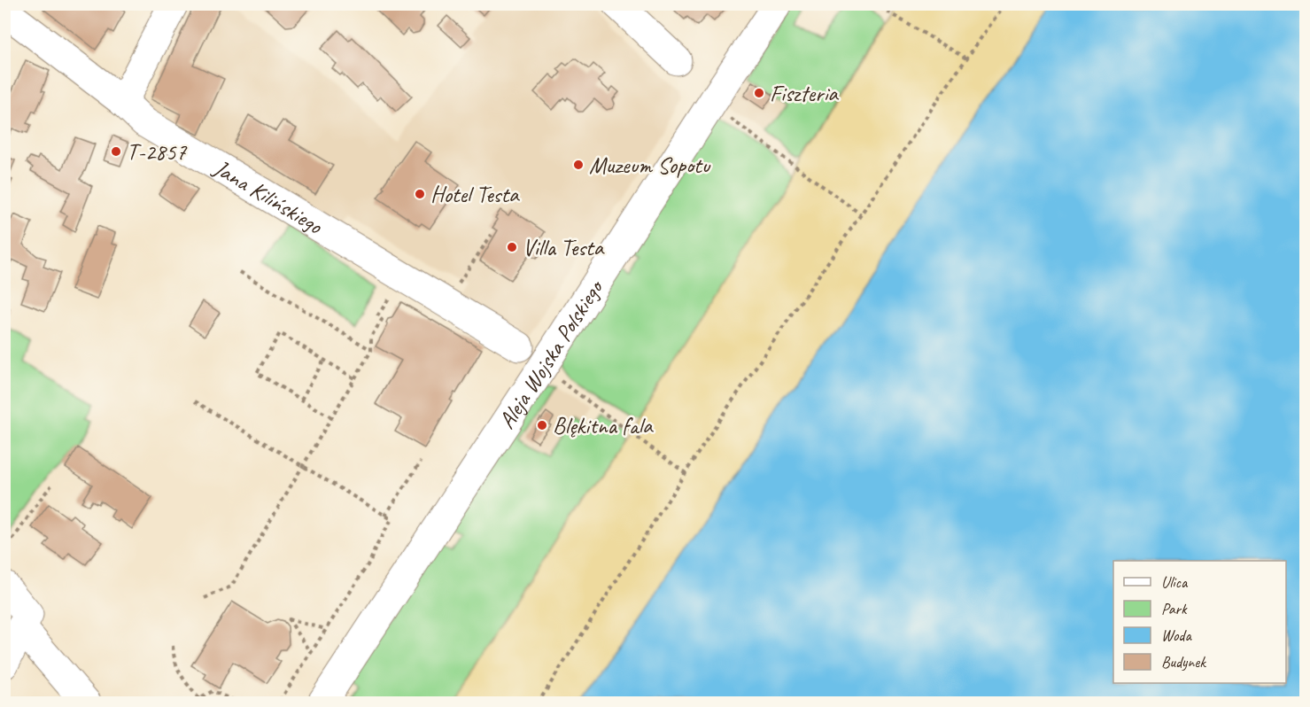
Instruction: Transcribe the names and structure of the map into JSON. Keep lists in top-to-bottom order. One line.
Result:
{"streets":{"street":["Jana Kilińskiego","Aleja Wojska Polskiego"]},"places":["Fiszteria","T-2857","Muzeum Sopotu","Hotel Testa","Villa Testa","Blękitna fala"],"legend":["Ulica","Park","Woda","Budynek"]}
